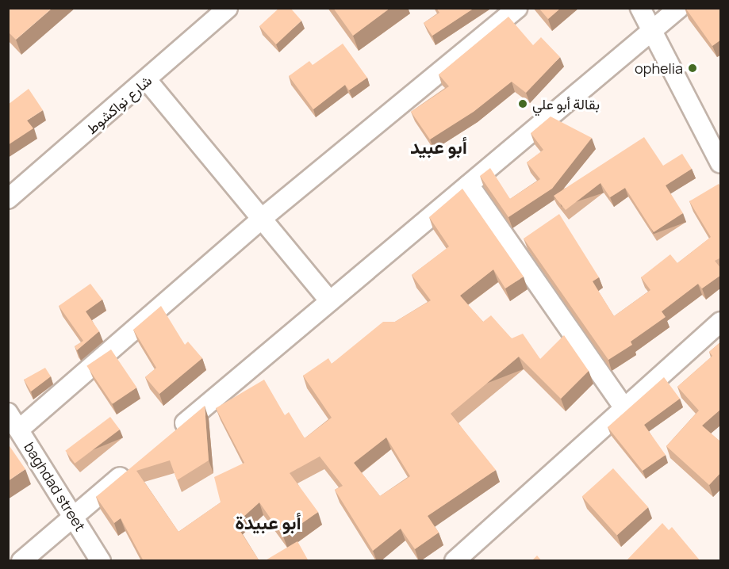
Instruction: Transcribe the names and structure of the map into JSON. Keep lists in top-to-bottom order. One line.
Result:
{"streets":{"street":["شارع نواكشوط","baghdad street"]},"districts":["أبو عبيد","أبو عبيدة"],"places":["ophelia","بقالة أبو علي"]}
